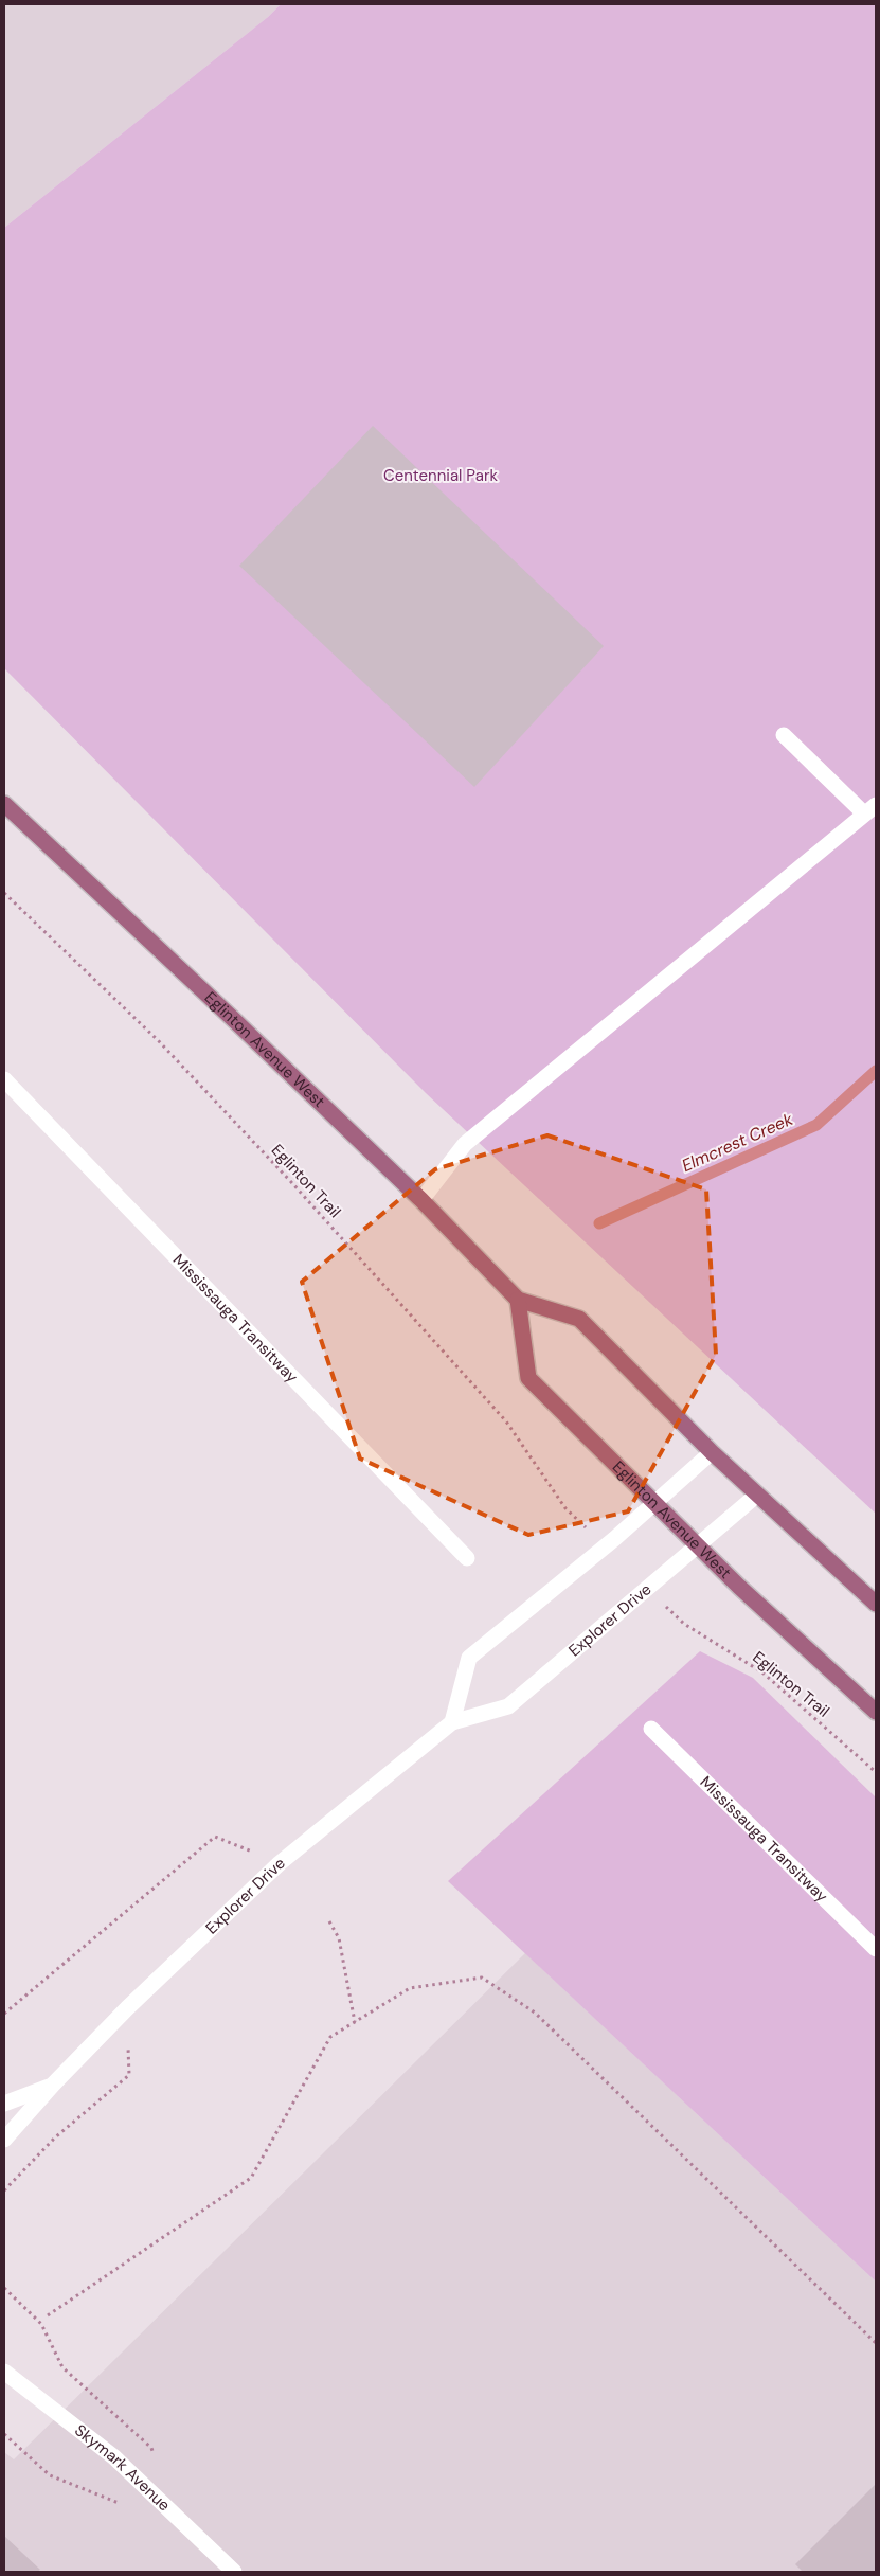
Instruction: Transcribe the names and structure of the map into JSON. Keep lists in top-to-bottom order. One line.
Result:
{"streets":{"main road":["Eglinton Avenue West"],"street":["Mississauga Transitway","Explorer Drive","Skymark Avenue"],"path":["Eglinton Trail"]},"crossings":[["Eglinton Avenue West","Explorer Drive"]],"water":["Elmcrest Creek"],"parks":["Centennial Park"]}
